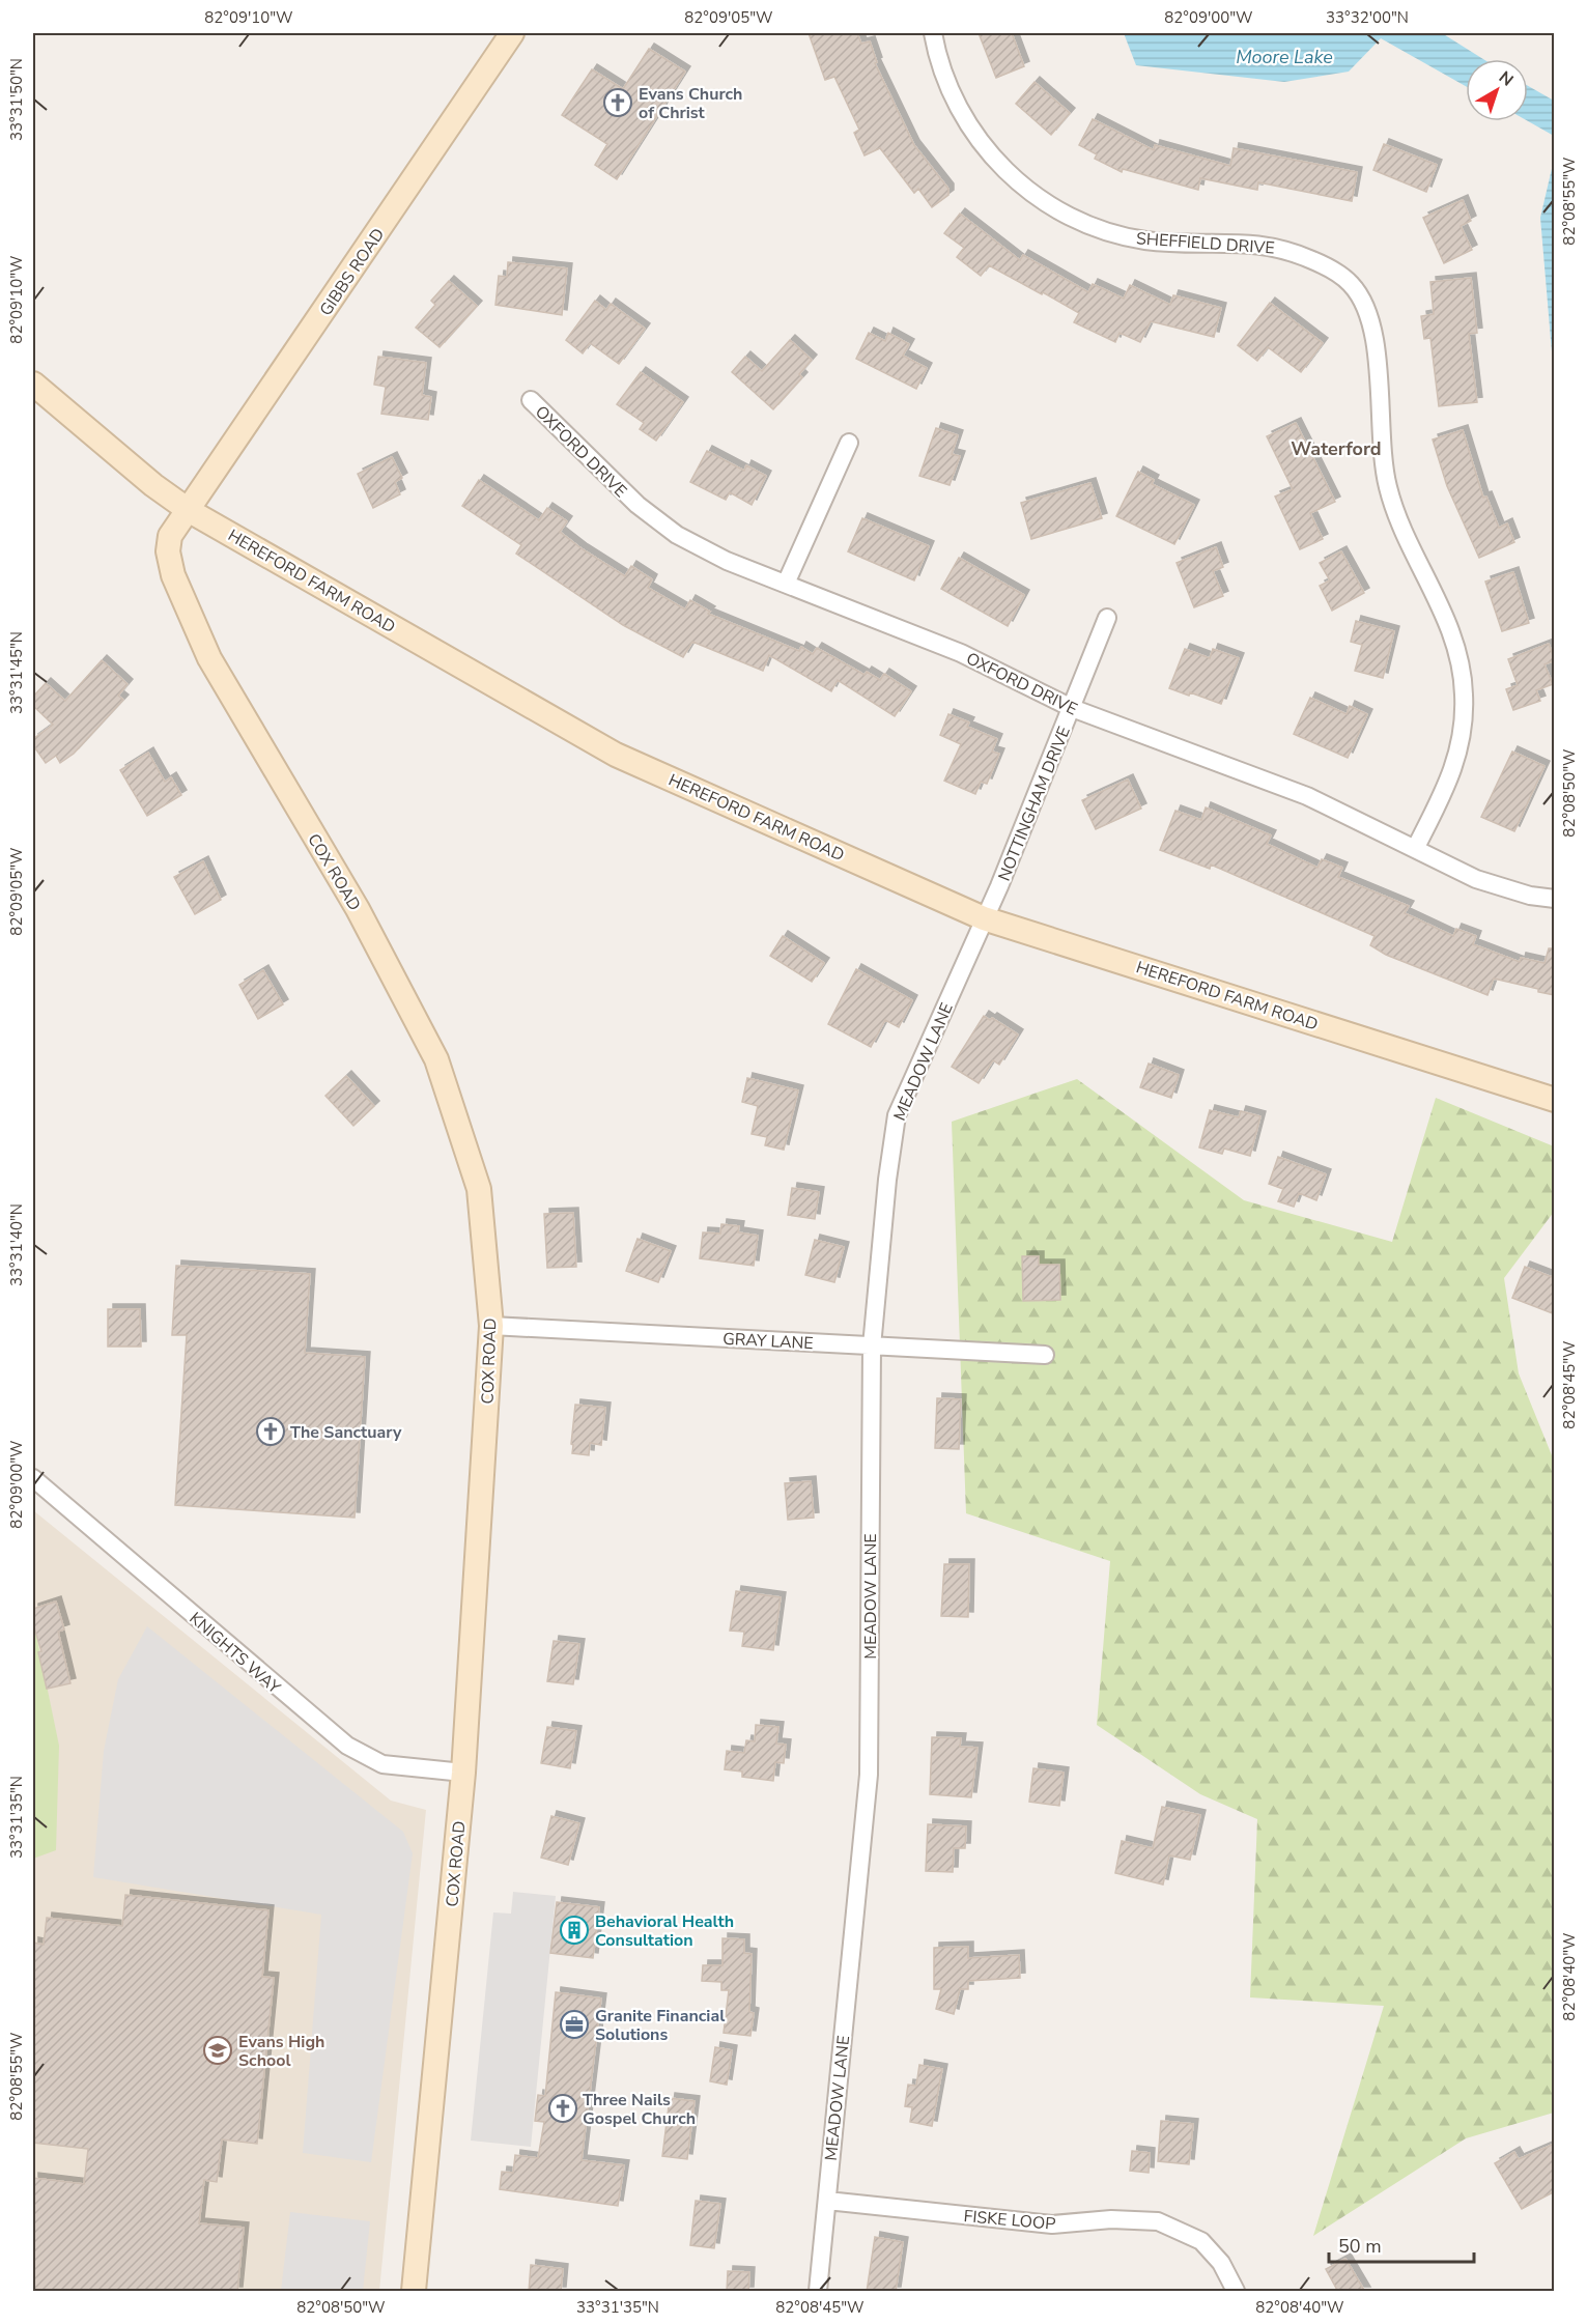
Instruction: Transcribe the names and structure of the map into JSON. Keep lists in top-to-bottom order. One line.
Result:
{"streets":{"street":["SHEFFIELD DRIVE","GIBBS ROAD","OXFORD DRIVE","HEREFORD FARM ROAD","NOTTINGHAM DRIVE","COX ROAD","MEADOW LANE","GRAY LANE","KNIGHTS WAY","FISKE LOOP"]},"crossings":[["SHEFFIELD DRIVE","OXFORD DRIVE"],["GIBBS ROAD","HEREFORD FARM ROAD"],["GIBBS ROAD","COX ROAD"],["OXFORD DRIVE","NOTTINGHAM DRIVE"],["HEREFORD FARM ROAD","NOTTINGHAM DRIVE"],["HEREFORD FARM ROAD","COX ROAD"],["HEREFORD FARM ROAD","MEADOW LANE"],["NOTTINGHAM DRIVE","MEADOW LANE"],["COX ROAD","GRAY LANE"],["COX ROAD","KNIGHTS WAY"],["MEADOW LANE","GRAY LANE"],["MEADOW LANE","FISKE LOOP"]],"districts":["Waterford"],"water":["Moore Lake"],"places":{"church":["Evans Church of Christ","The Sanctuary","Three Nails Gospel Church"],"building":["Behavioral Health Consultation"],"office":["Granite Financial Solutions"],"school or university":["Evans High School"]},"scale_bar":"50 m","north":"top right","coordinates":["82°09'10\"W","82°09'05\"W","82°09'00\"W","33°32'00\"N","33°31'50\"N","82°08'55\"W","33°31'45\"N","82°08'50\"W","33°31'40\"N","82°08'45\"W","33°31'35\"N","82°08'40\"W"]}
